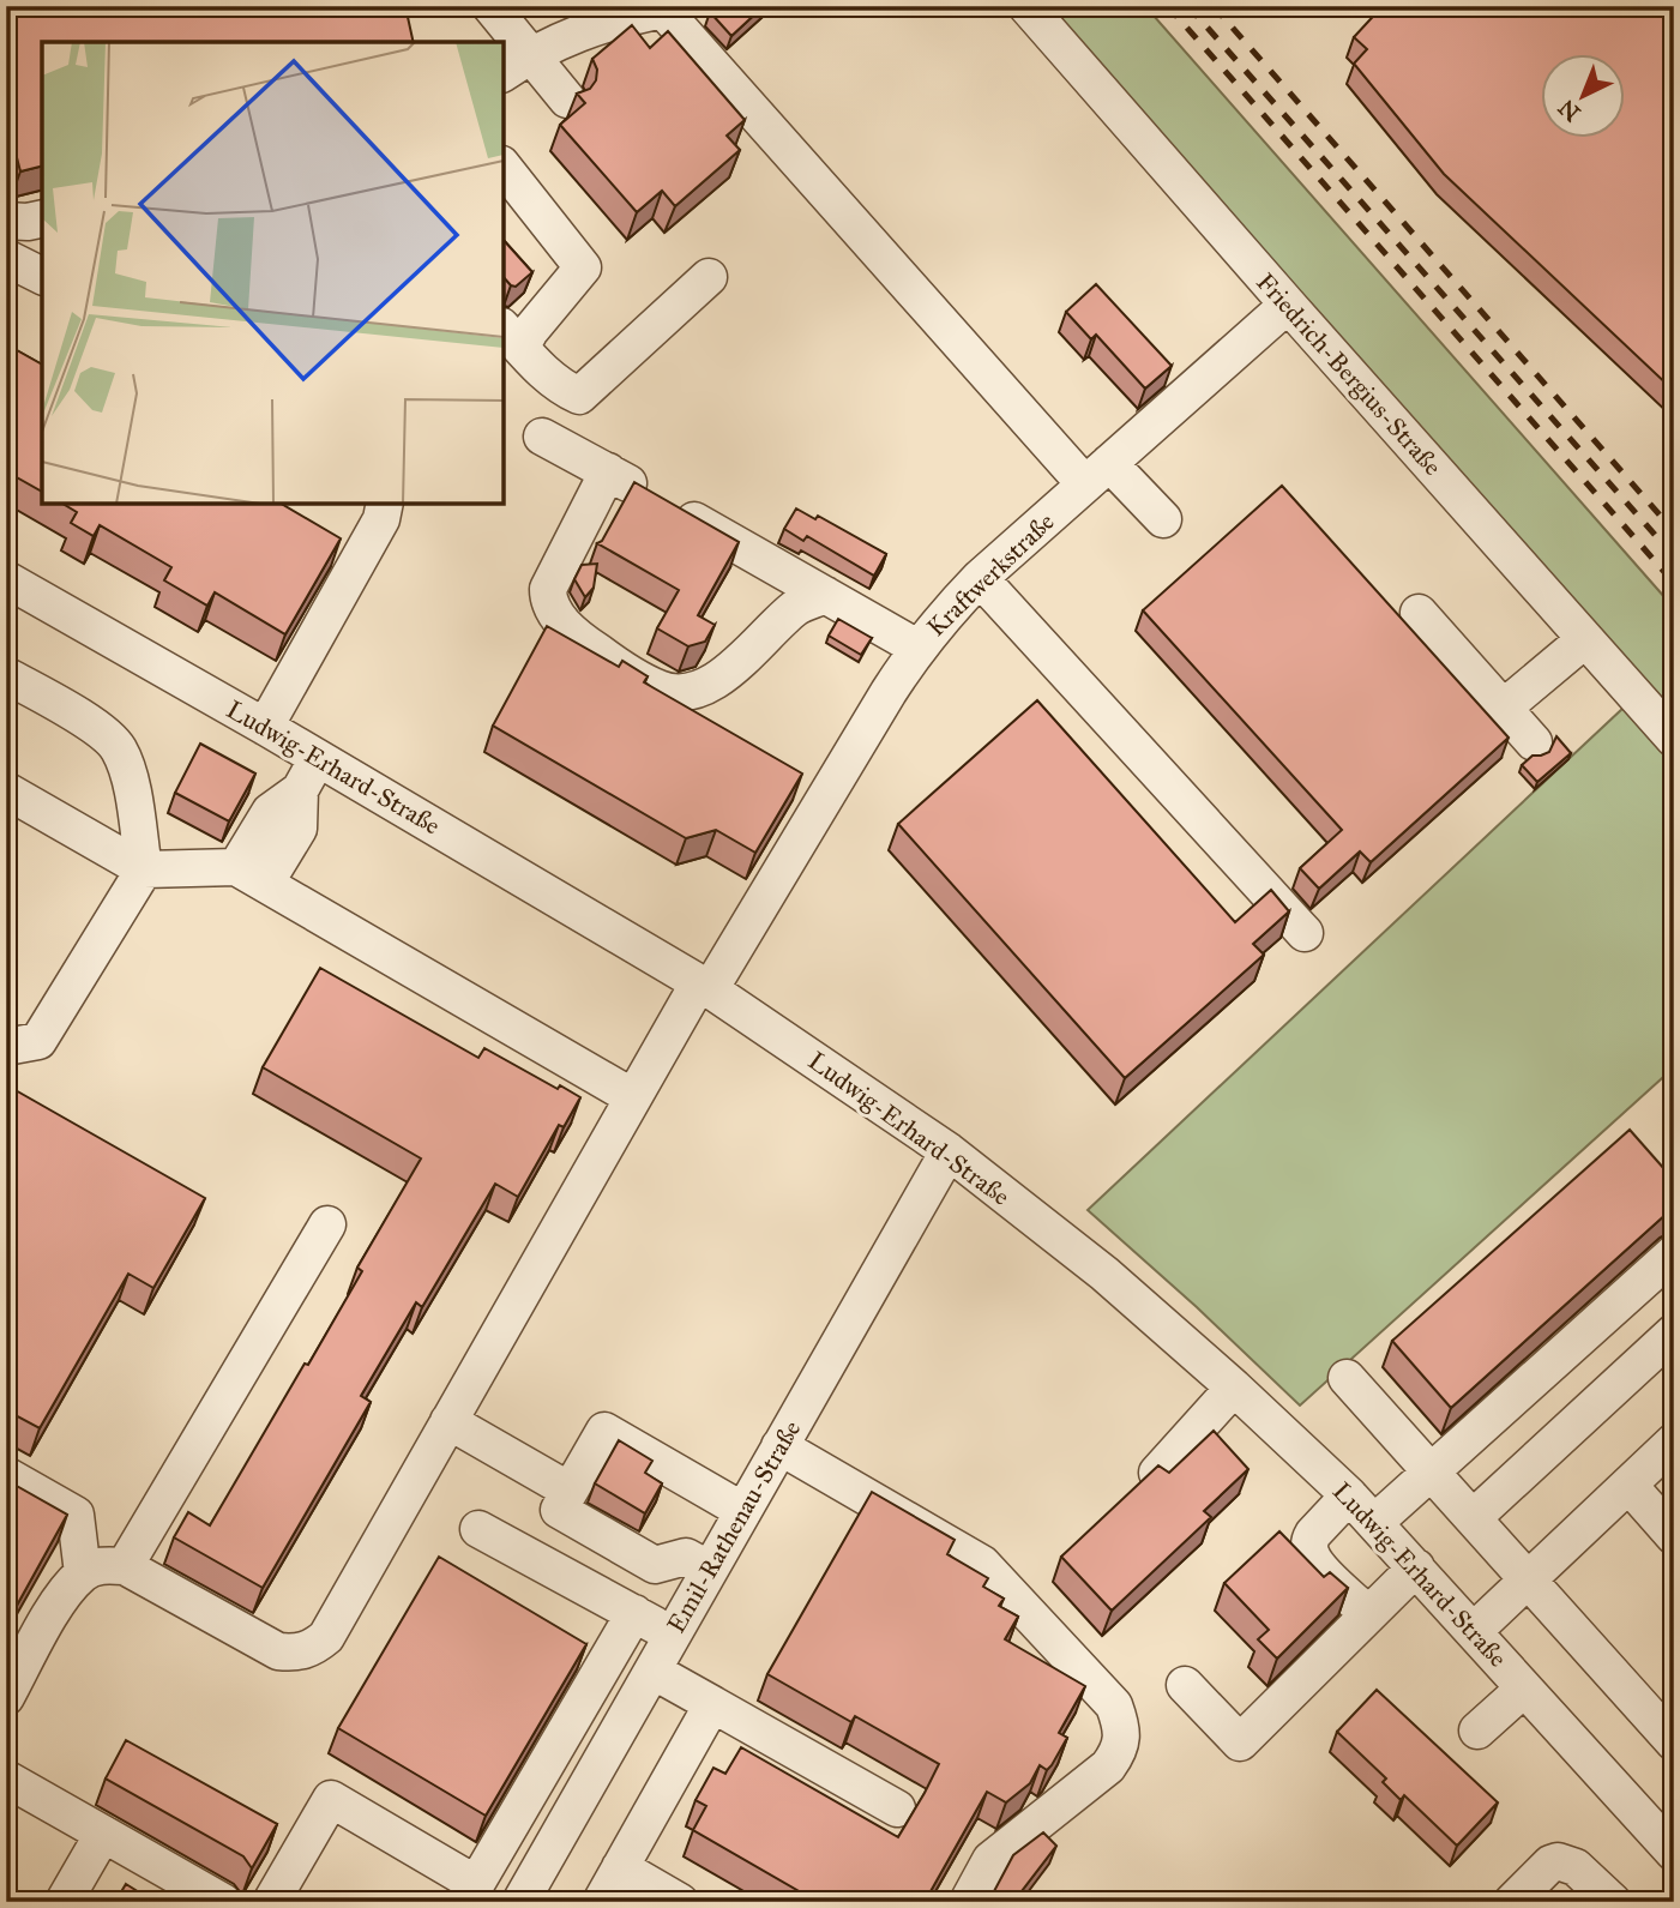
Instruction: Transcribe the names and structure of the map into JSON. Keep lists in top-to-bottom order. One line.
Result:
{"streets":{"street":["Friedrich-Bergius-Straße","Kraftwerkstraße","Ludwig-Erhard-Straße","Emil-Rathenau-Straße"]},"crossings":[["Friedrich-Bergius-Straße","Kraftwerkstraße"],["Kraftwerkstraße","Ludwig-Erhard-Straße"],["Ludwig-Erhard-Straße","Emil-Rathenau-Straße"]],"north":"bottom left"}
